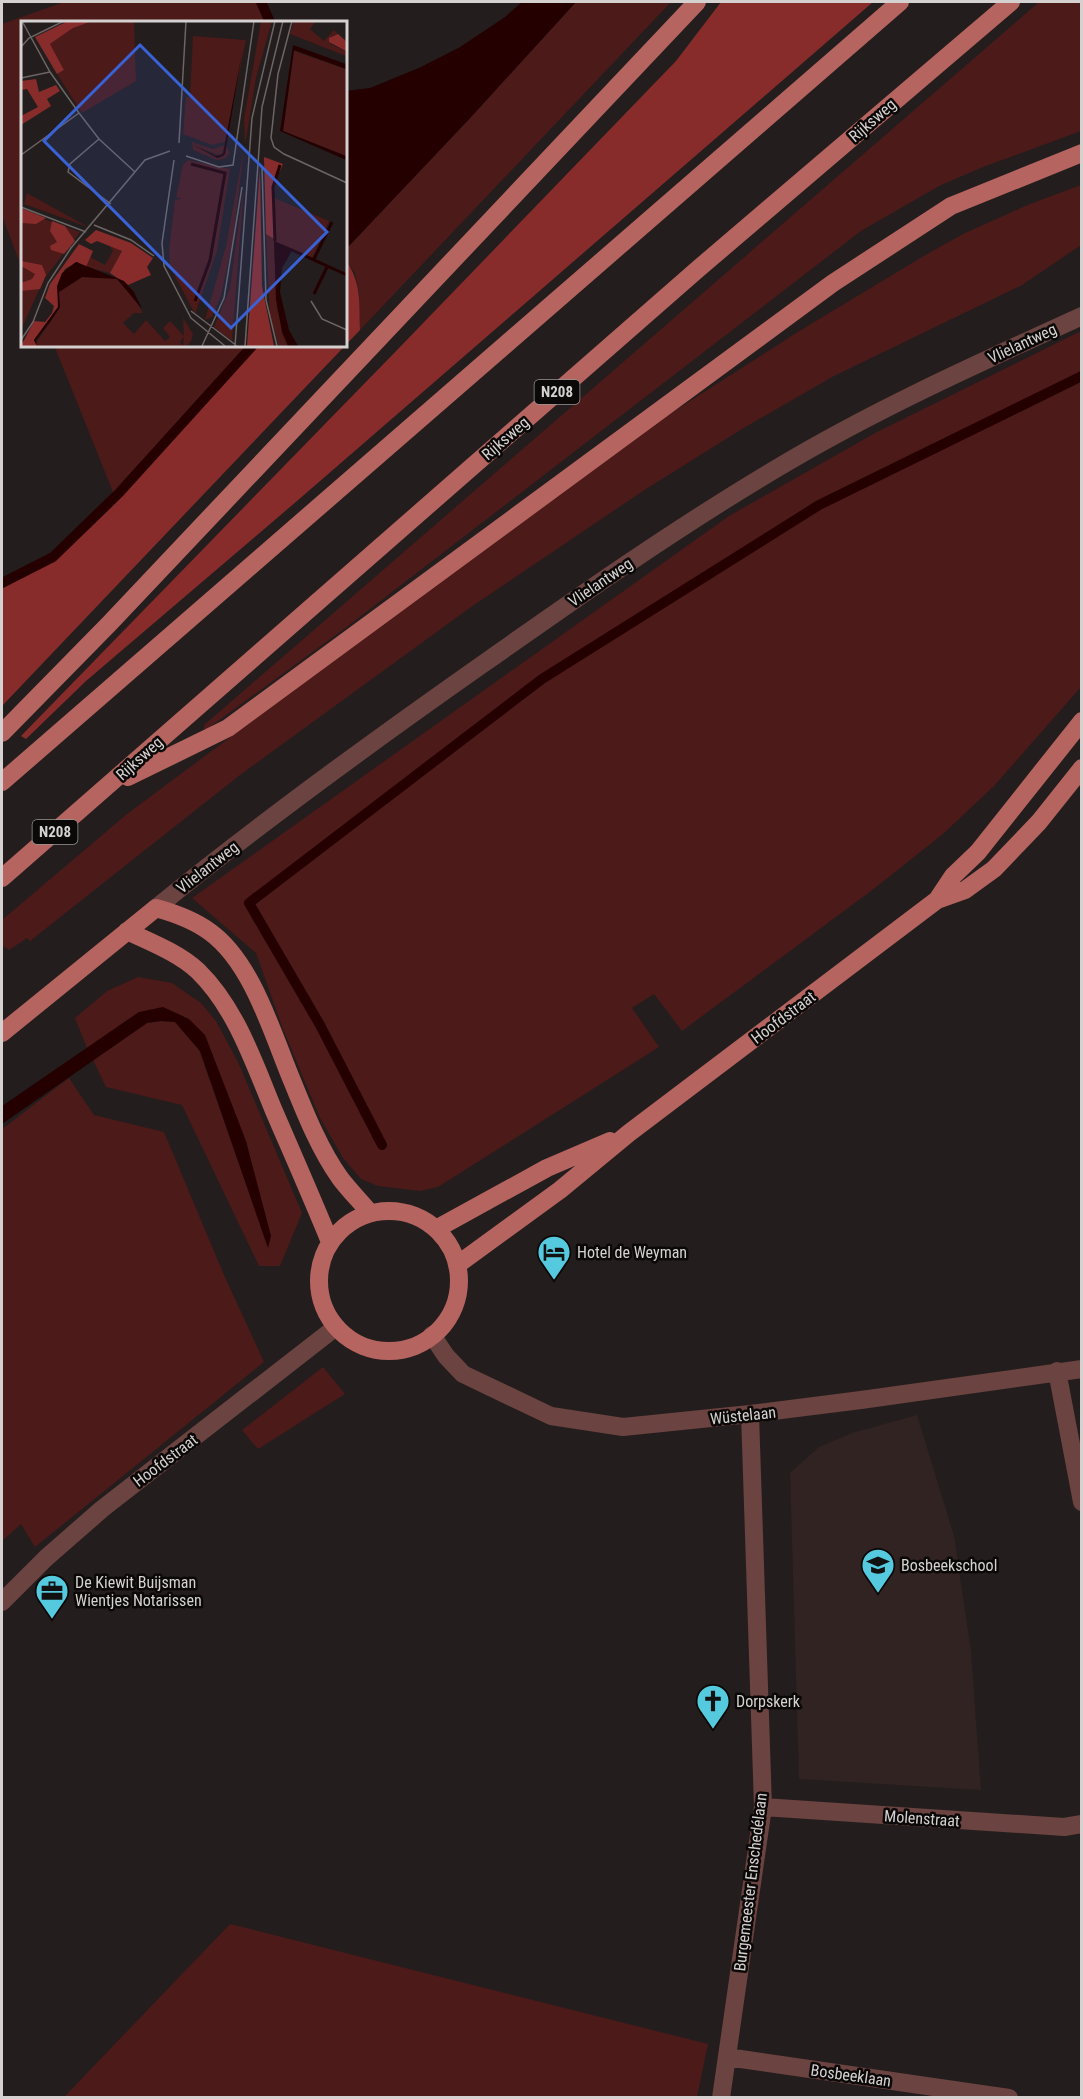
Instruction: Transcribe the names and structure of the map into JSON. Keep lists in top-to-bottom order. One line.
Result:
{"streets":{"main road":["Rijksweg","Vlielantweg","N208","Hoofdstraat"],"street":["Wüstelaan","Molenstraat","Burgemeester Enschedélaan","Bosbeeklaan"]},"crossings":[["Rijksweg","N208"],["Vlielantweg","Hoofdstraat"],["Vlielantweg","Wüstelaan"],["Hoofdstraat","Wüstelaan"],["Wüstelaan","Burgemeester Enschedélaan"],["Molenstraat","Burgemeester Enschedélaan"],["Burgemeester Enschedélaan","Bosbeeklaan"]],"places":{"hotel":["Hotel de Weyman"],"school or university":["Bosbeekschool"],"office":["De Kiewit Buijsman Wientjes Notarissen"],"church":["Dorpskerk"]}}
